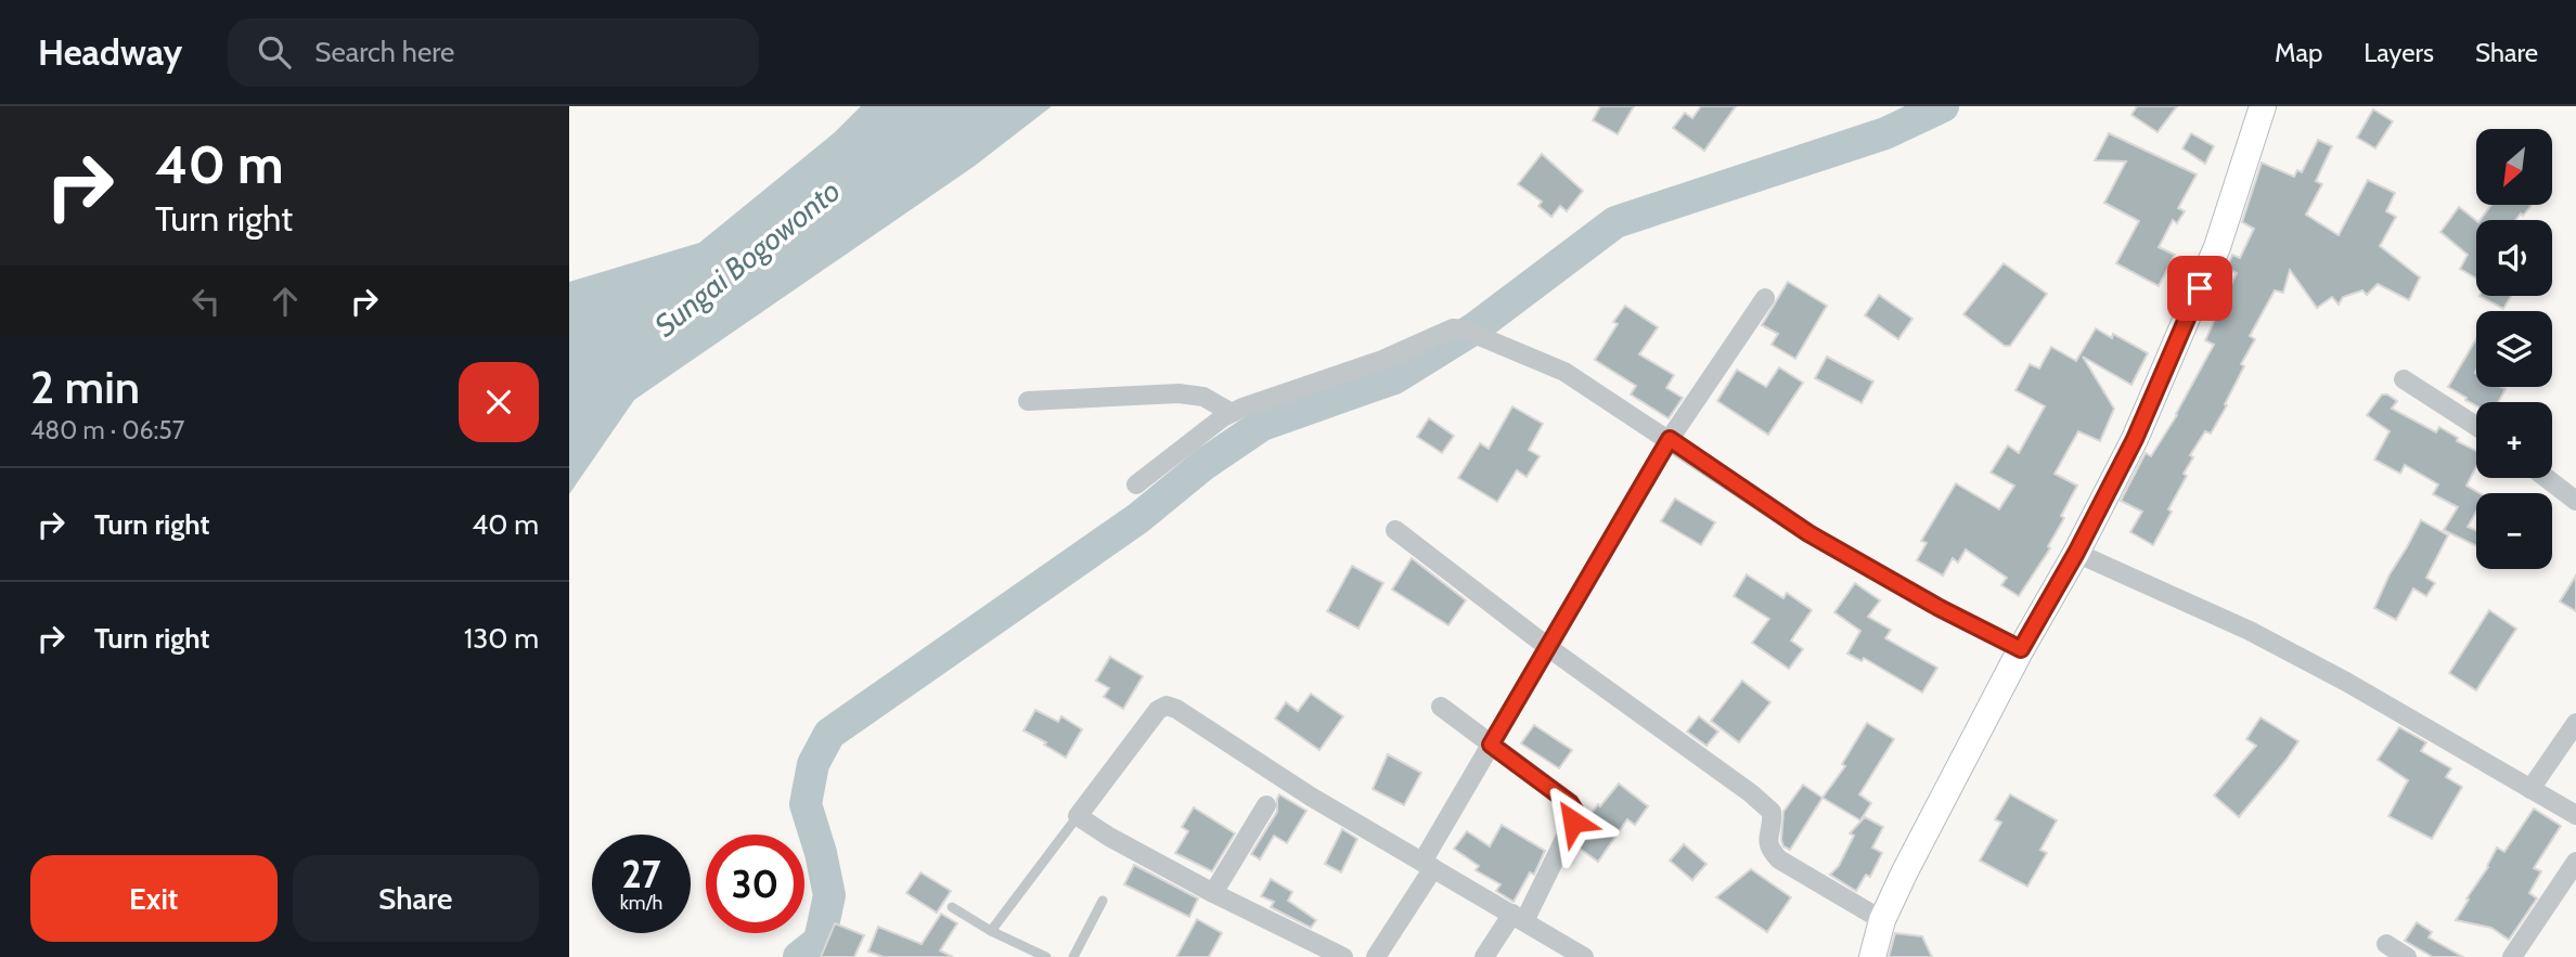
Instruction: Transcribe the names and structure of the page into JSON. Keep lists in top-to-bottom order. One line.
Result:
{"water":["Sungai Bogowonto"],"north":"bottom left","page":{"header":"Headway","search":"Search here","nav":["Map","Layers","Share"],"turn":["40 m","Turn right"],"map_buttons":["+","−"],"heading":["2 min","480 m · 06:57"],"list":[{"name":"Turn right","value":"40 m"},{"name":"Turn right","value":"130 m"}],"speed":"27 km/h","limit":"30","buttons":["Exit","Share"]}}
